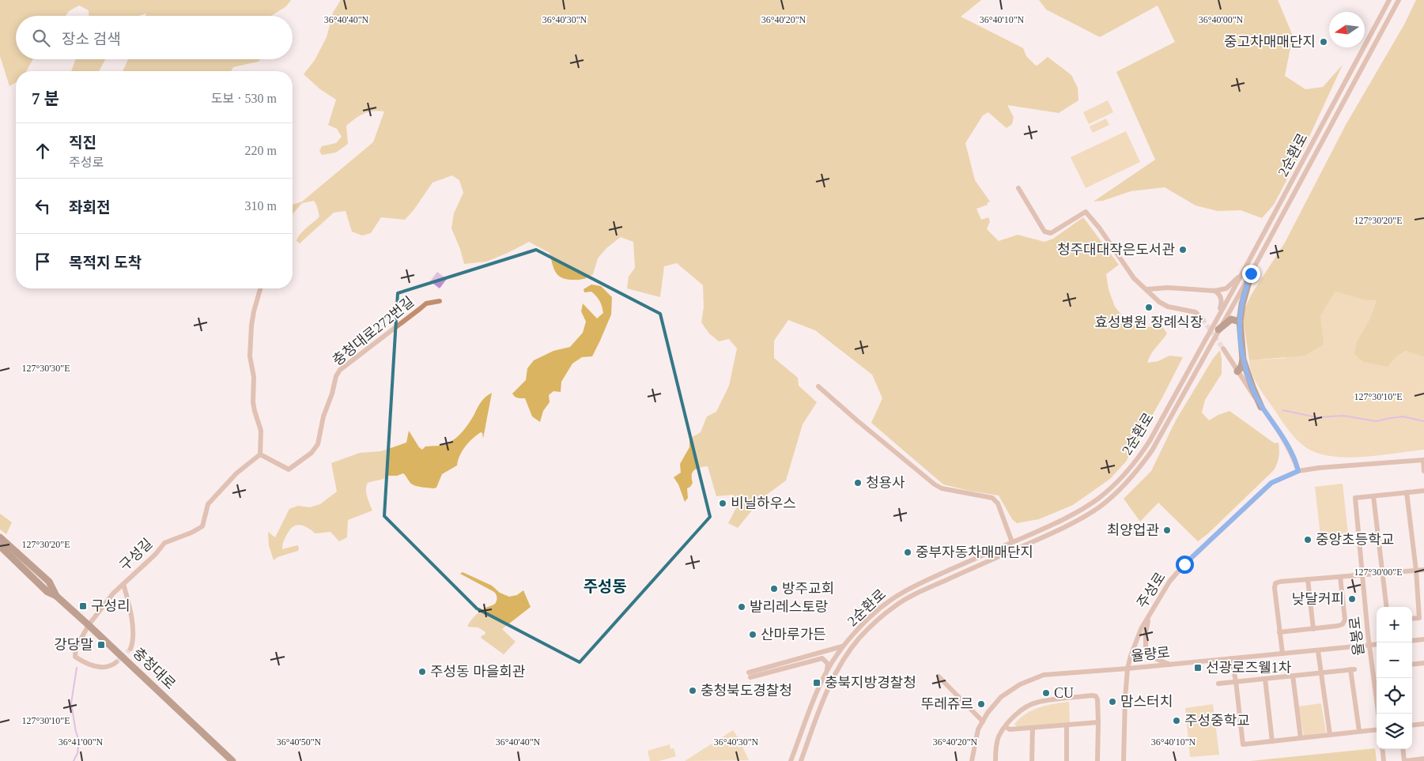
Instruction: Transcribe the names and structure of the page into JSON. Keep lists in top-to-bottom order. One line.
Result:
{"streets":{"main road":["충청대로"],"street":["2순환로","충청대로272번길","구성길","주성로","율봉로","율량로"]},"crossings":[["충청대로272번길","구성길"],["구성길","충청대로"],["주성로","율량로"],["율봉로","율량로"]],"districts":["주성동"],"places":{"other":["중고차매매단지","청주대대작은도서관","효성병원 장례식장","청용사","비닐하우스","최양업관","중앙초등학교","중부자동차매매단지","방주교회","낮달커피","발리레스토랑","산마루가든","주성동 마을회관","충청북도경찰청","CU","맘스터치","뚜레쥬르","주성중학교"],"transit":["구성리","강당말","선광로즈웰1차","충북지방경찰청"]},"north":"left","page":{"search":"장소 검색","heading":["7 분","도보 · 530 m"],"list":[["직진","주성로","220 m"],["좌회전","310 m"],"목적지 도착"],"map_buttons":["+","−"]},"coordinates":["36°40'40\"N","36°40'30\"N","36°40'20\"N","36°40'10\"N","36°40'00\"N","127°30'20\"E","127°30'30\"E","127°30'10\"E","127°30'00\"E","36°41'00\"N","36°40'50\"N"]}
